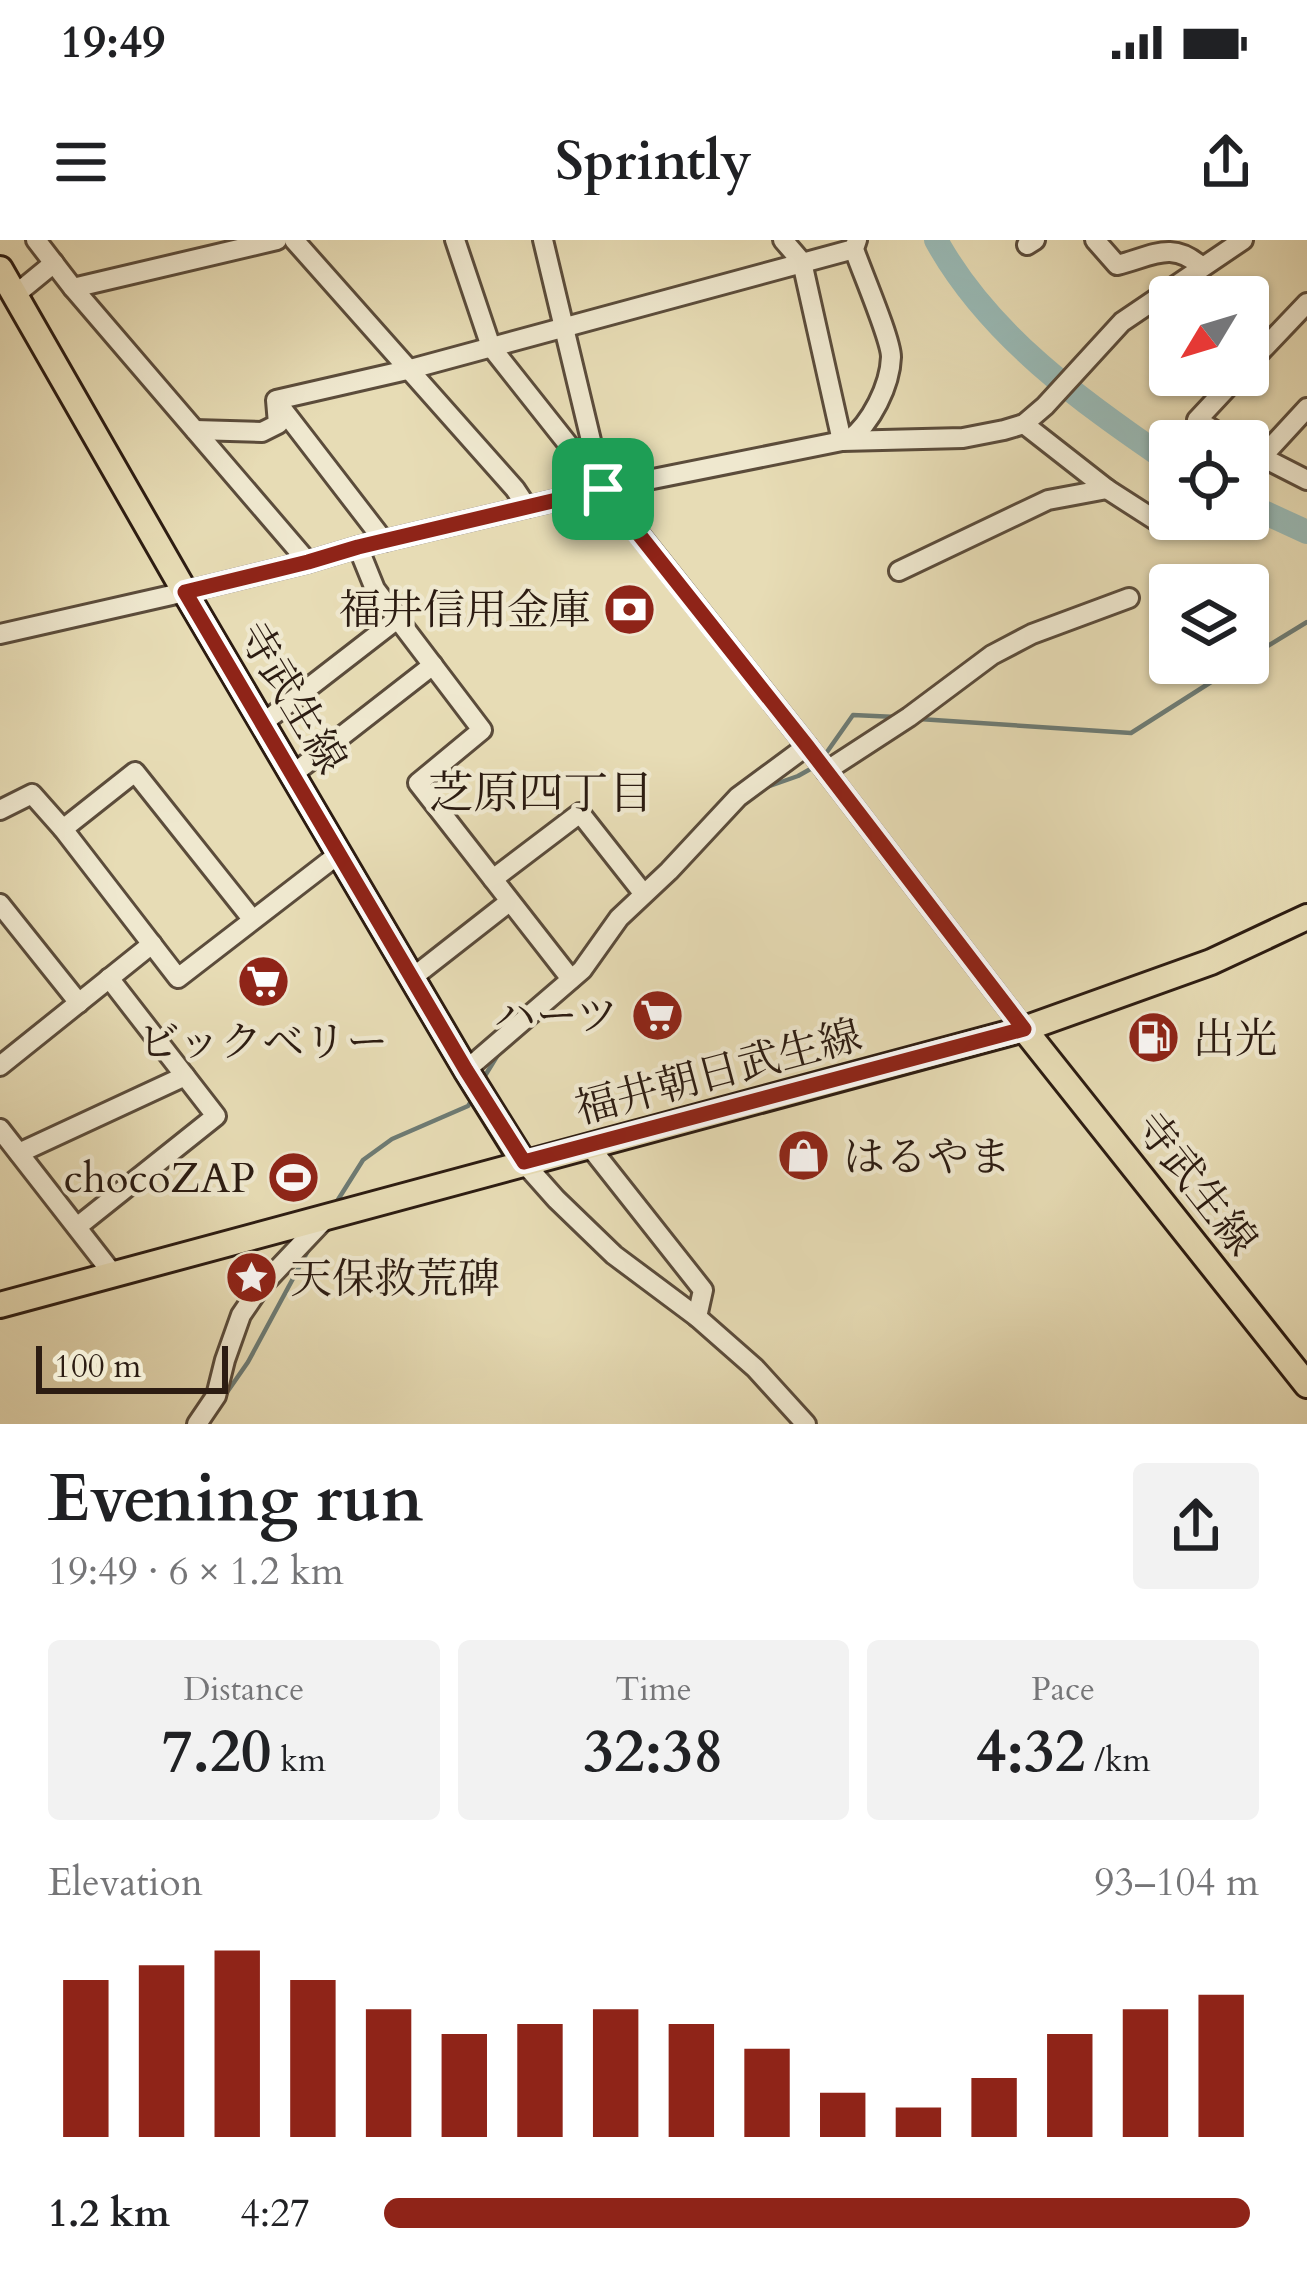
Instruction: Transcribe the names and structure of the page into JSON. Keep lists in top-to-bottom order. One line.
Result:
{"streets":{"main road":["寺武生線","福井朝日武生線"]},"crossings":[["寺武生線","福井朝日武生線"]],"districts":["芝原四丁目"],"places":{"bank":["福井信用金庫"],"supermarket":["ビックベリー","ハーツ"],"fuel station":["出光"],"shop":["はるやま"],"sports":["chocoZAP"],"place":["天保救荒碑"]},"scale_bar":"100 m","north":"bottom left","page":{"status":"19:49","header":"Sprintly","scale":"100 m","heading":["Evening run","19:49 · 6 × 1.2 km"],"stats":[["Distance","7.20 km"],["Time","32:38"],["Pace","4:32 /km"]],"chart":["Elevation","93–104 m"],"list":[{"name":"1.2 km","note":"4:27"}]}}
